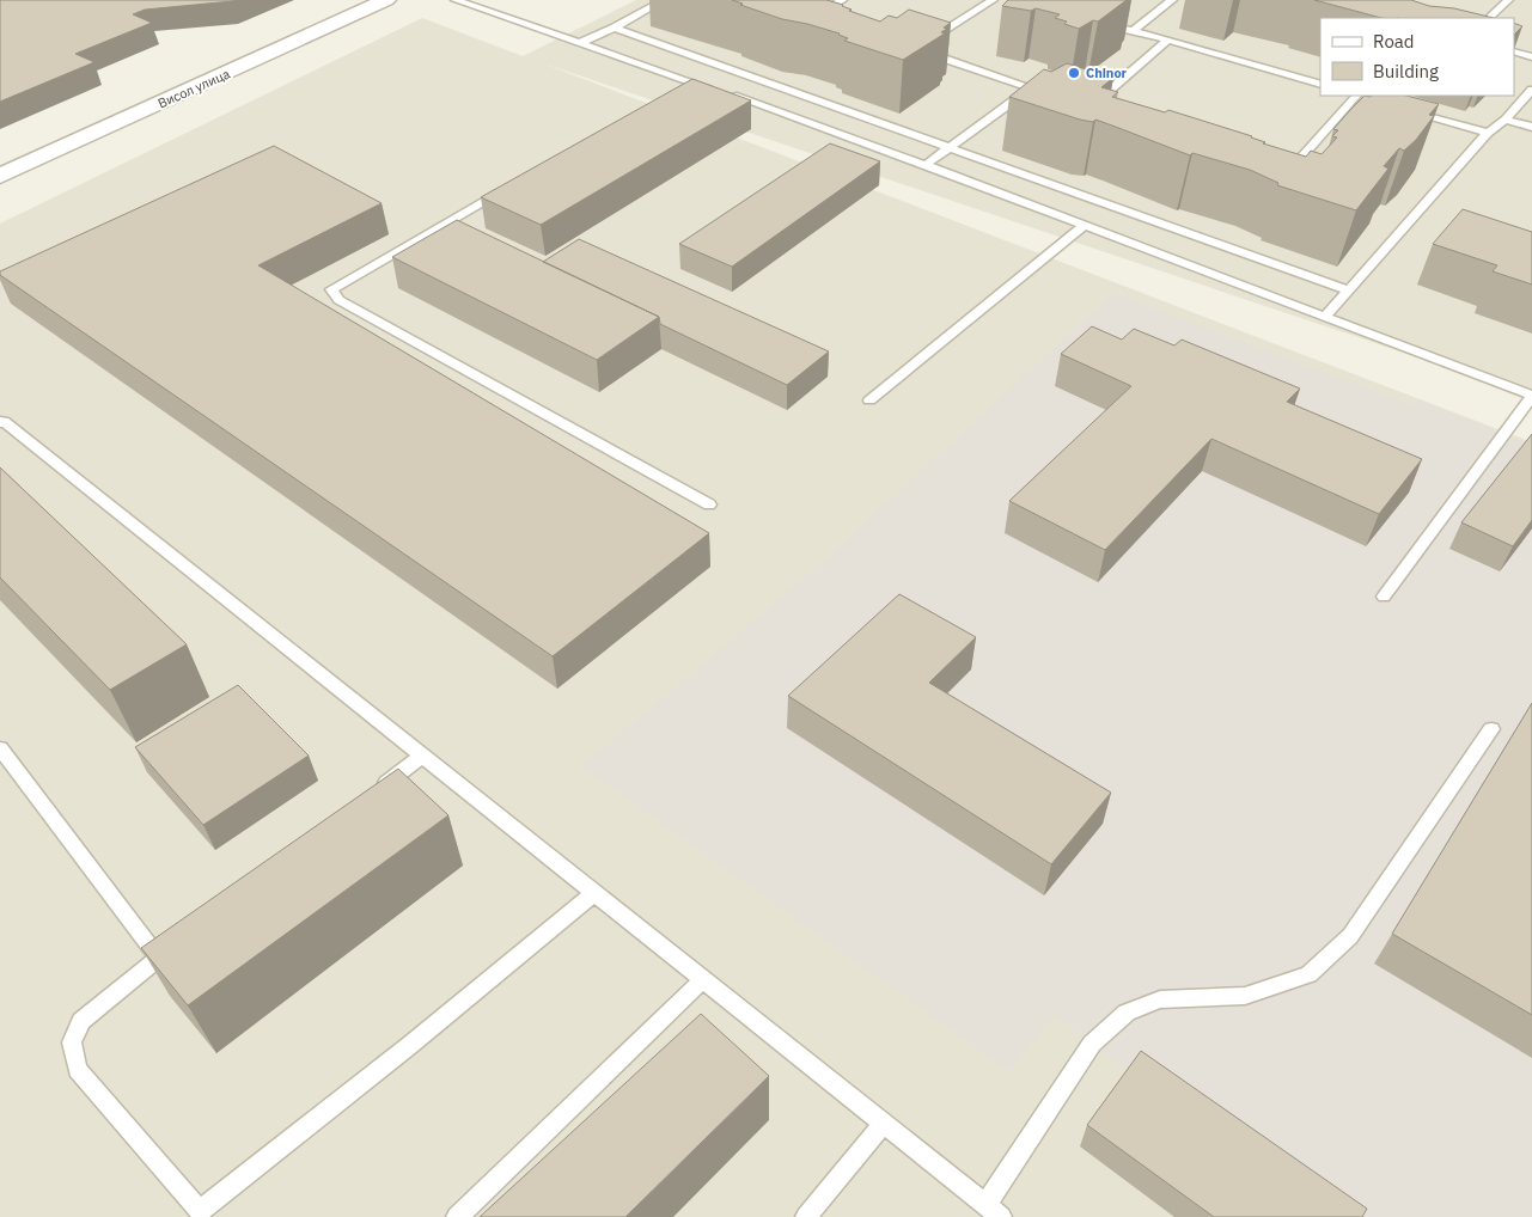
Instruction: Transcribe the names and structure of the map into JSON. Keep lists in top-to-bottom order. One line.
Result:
{"streets":{"street":["Висол улица"]},"places":["Chinor"],"legend":["Road","Building"]}
